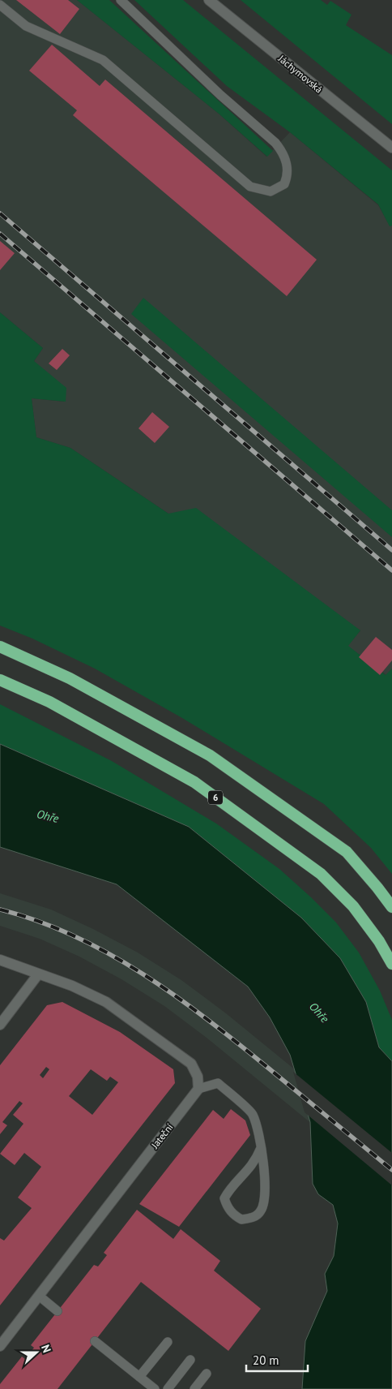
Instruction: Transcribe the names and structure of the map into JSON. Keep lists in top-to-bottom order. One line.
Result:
{"streets":{"highway":["6"],"street":["Jáchymovská","Jateční"]},"water":["Ohře"],"scale_bar":"20 m","north":"right"}
